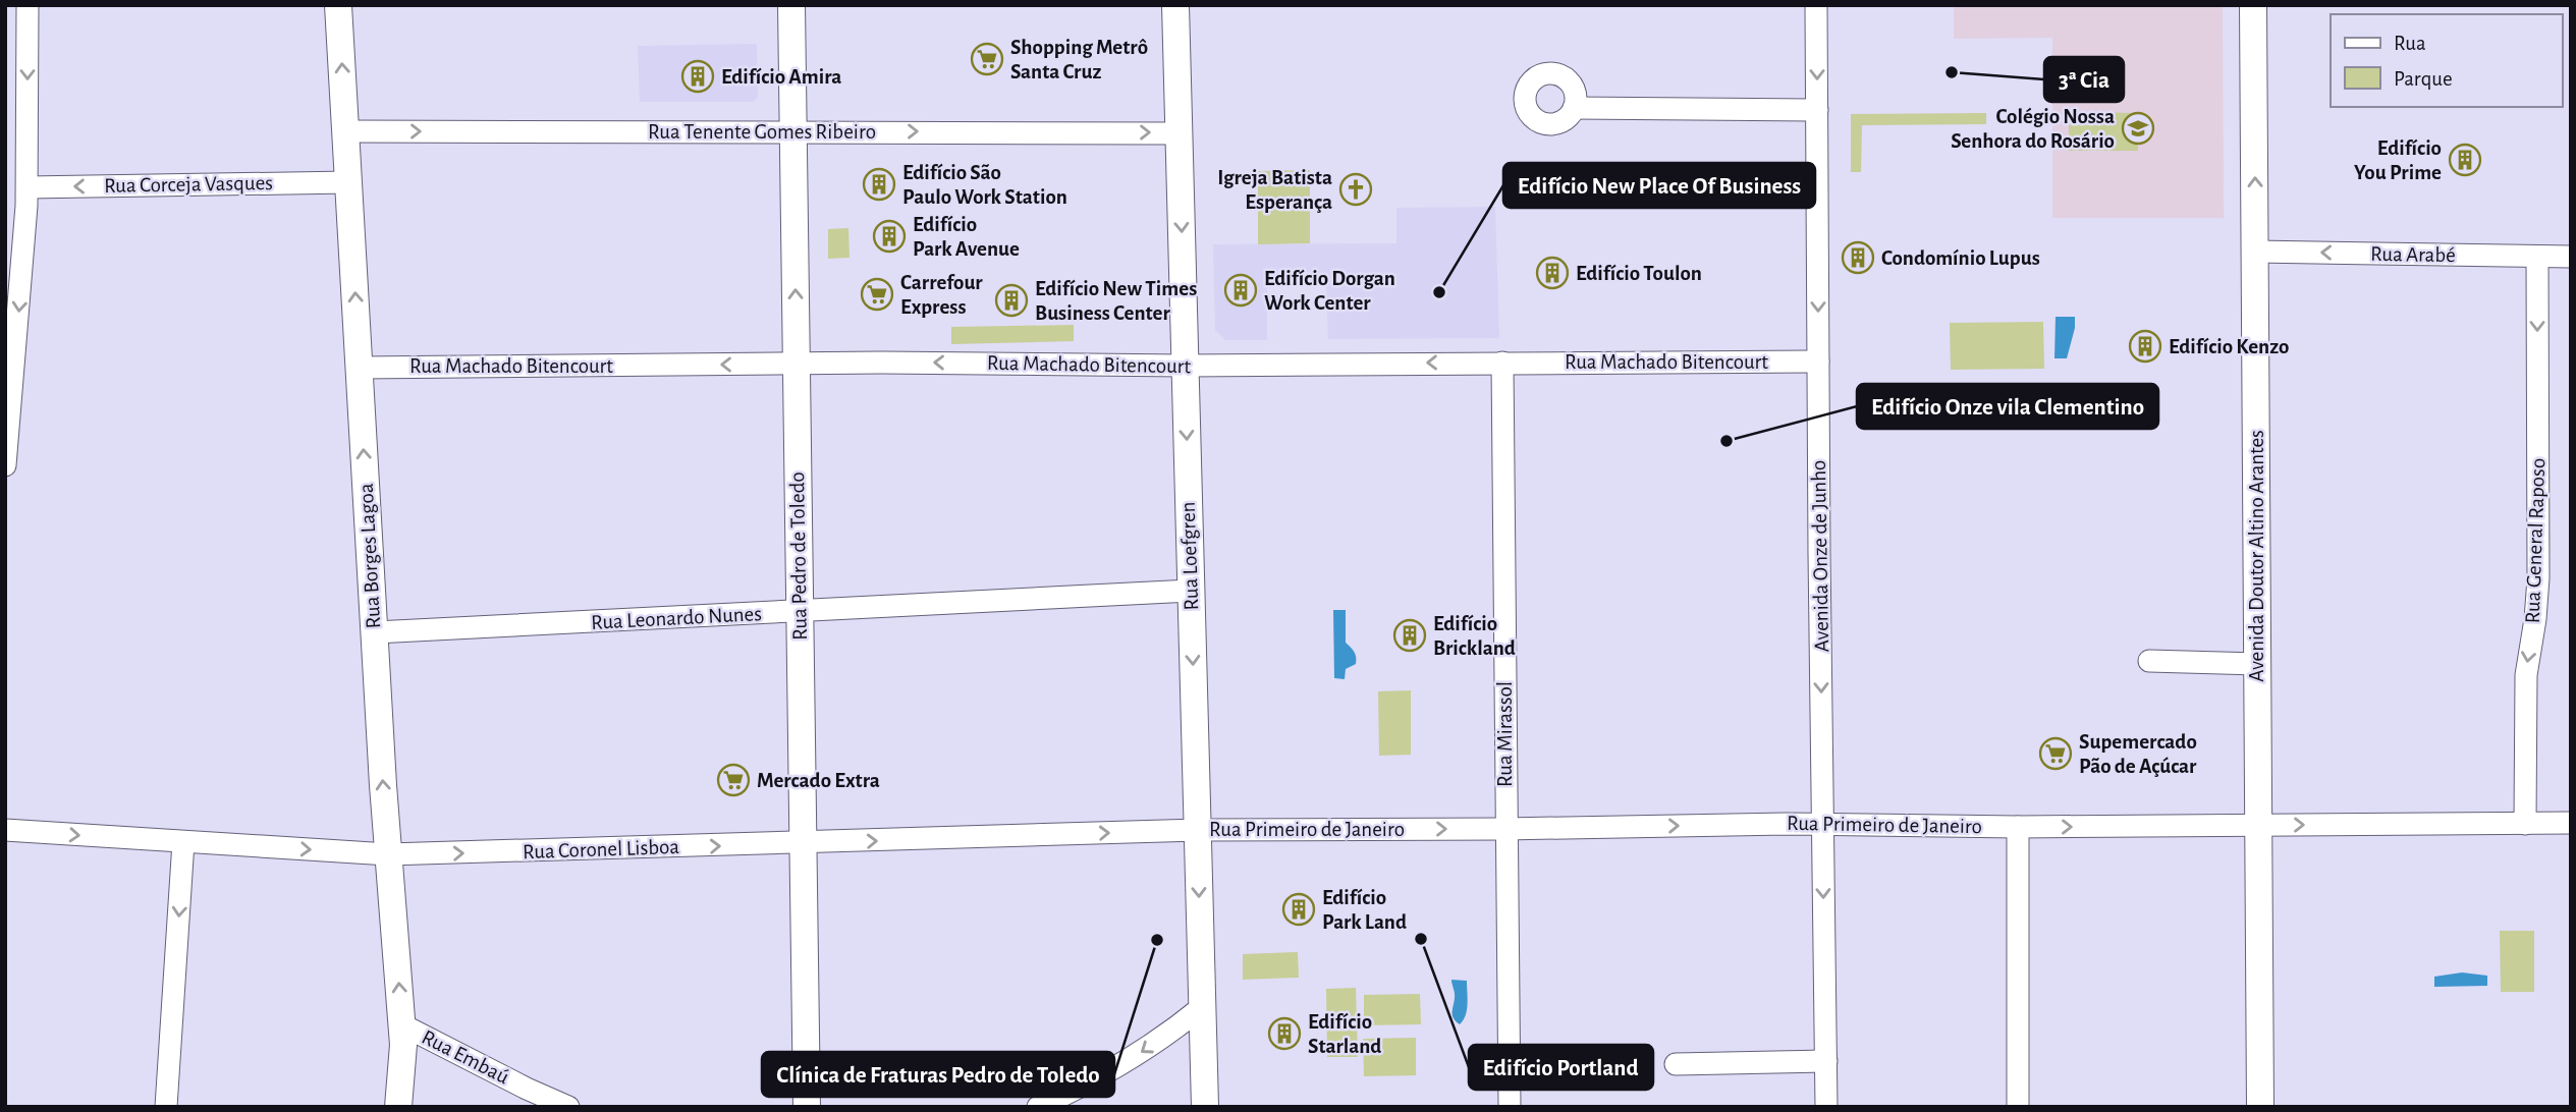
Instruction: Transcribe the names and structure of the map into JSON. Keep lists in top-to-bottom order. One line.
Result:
{"streets":{"street":["Rua Tenente Gomes Ribeiro","Rua Corceja Vasques","Rua Arabé","Rua Machado Bitencourt","Rua General Raposo","Rua Borges Lagoa","Rua Pedro de Toledo","Rua Loefgren","Avenida Onze de Junho","Avenida Doutor Altino Arantes","Rua Leonardo Nunes","Rua Mirassol","Rua Primeiro de Janeiro","Rua Coronel Lisboa","Rua Embaú"]},"crossings":[["Rua Tenente Gomes Ribeiro","Rua Borges Lagoa"],["Rua Tenente Gomes Ribeiro","Rua Pedro de Toledo"],["Rua Tenente Gomes Ribeiro","Rua Loefgren"],["Rua Corceja Vasques","Rua Borges Lagoa"],["Rua Arabé","Rua General Raposo"],["Rua Arabé","Avenida Doutor Altino Arantes"],["Rua Machado Bitencourt","Rua Borges Lagoa"],["Rua Machado Bitencourt","Rua Pedro de Toledo"],["Rua Machado Bitencourt","Rua Loefgren"],["Rua Machado Bitencourt","Avenida Onze de Junho"],["Rua Machado Bitencourt","Rua Mirassol"],["Rua General Raposo","Rua Primeiro de Janeiro"],["Rua Borges Lagoa","Rua Leonardo Nunes"],["Rua Borges Lagoa","Rua Coronel Lisboa"],["Rua Borges Lagoa","Rua Embaú"],["Rua Pedro de Toledo","Rua Leonardo Nunes"],["Rua Pedro de Toledo","Rua Coronel Lisboa"],["Rua Loefgren","Rua Leonardo Nunes"],["Rua Loefgren","Rua Primeiro de Janeiro"],["Rua Loefgren","Rua Coronel Lisboa"],["Avenida Onze de Junho","Rua Primeiro de Janeiro"],["Avenida Doutor Altino Arantes","Rua Primeiro de Janeiro"],["Rua Mirassol","Rua Primeiro de Janeiro"],["Rua Primeiro de Janeiro","Rua Coronel Lisboa"]],"one_way":["Rua Tenente Gomes Ribeiro","Rua Corceja Vasques","Rua Arabé","Rua Machado Bitencourt","Rua General Raposo","Rua Borges Lagoa","Rua Loefgren","Avenida Onze de Junho","Rua Primeiro de Janeiro","Rua Coronel Lisboa"],"places":{"supermarket":["Shopping Metrô Santa Cruz","Carrefour Express","Supemercado Pão de Açúcar","Mercado Extra"],"other":["3ª Cia","Edifício New Place Of Business","Edifício Onze vila Clementino","Edifício Portland","Clínica de Fraturas Pedro de Toledo"],"building":["Edifício Amira","Edifício You Prime","Edifício São Paulo Work Station","Edifício Park Avenue","Condomínio Lupus","Edifício Toulon","Edifício Dorgan Work Center","Edifício New Times Business Center","Edifício Kenzo","Edifício Brickland","Edifício Park Land","Edifício Starland"],"school or university":["Colégio Nossa Senhora do Rosário"],"church":["Igreja Batista Esperança"]},"legend":["Rua","Parque"]}
